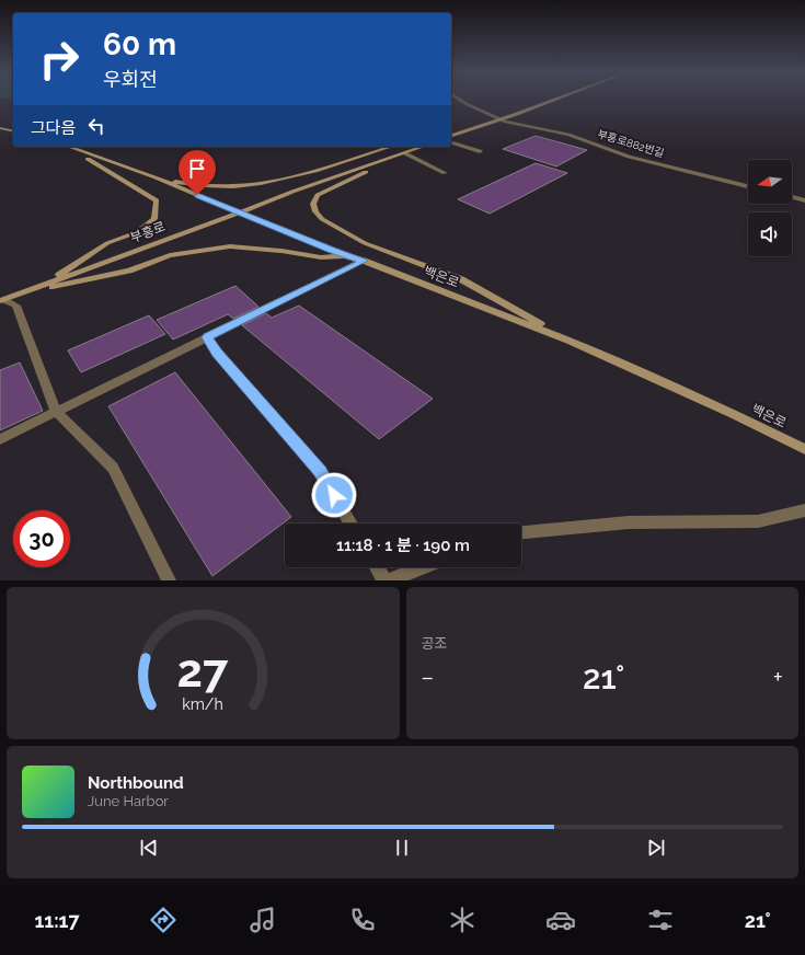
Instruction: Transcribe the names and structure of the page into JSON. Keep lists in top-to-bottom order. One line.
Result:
{"streets":{"main road":["부흥로","백은로"],"street":["부흥로882번길"]},"crossings":[["부흥로","백은로"]],"north":"left","page":{"turn":["60 m","우회전"],"then":"그다음","limit":"30","trip":"11:18 · 1 분 · 190 m","tile":"공조","heat":["−","21°","+"],"song":["Northbound","June Harbor"],"tabs":["11:17","21°"],"gauge":["27","km/h"]}}
